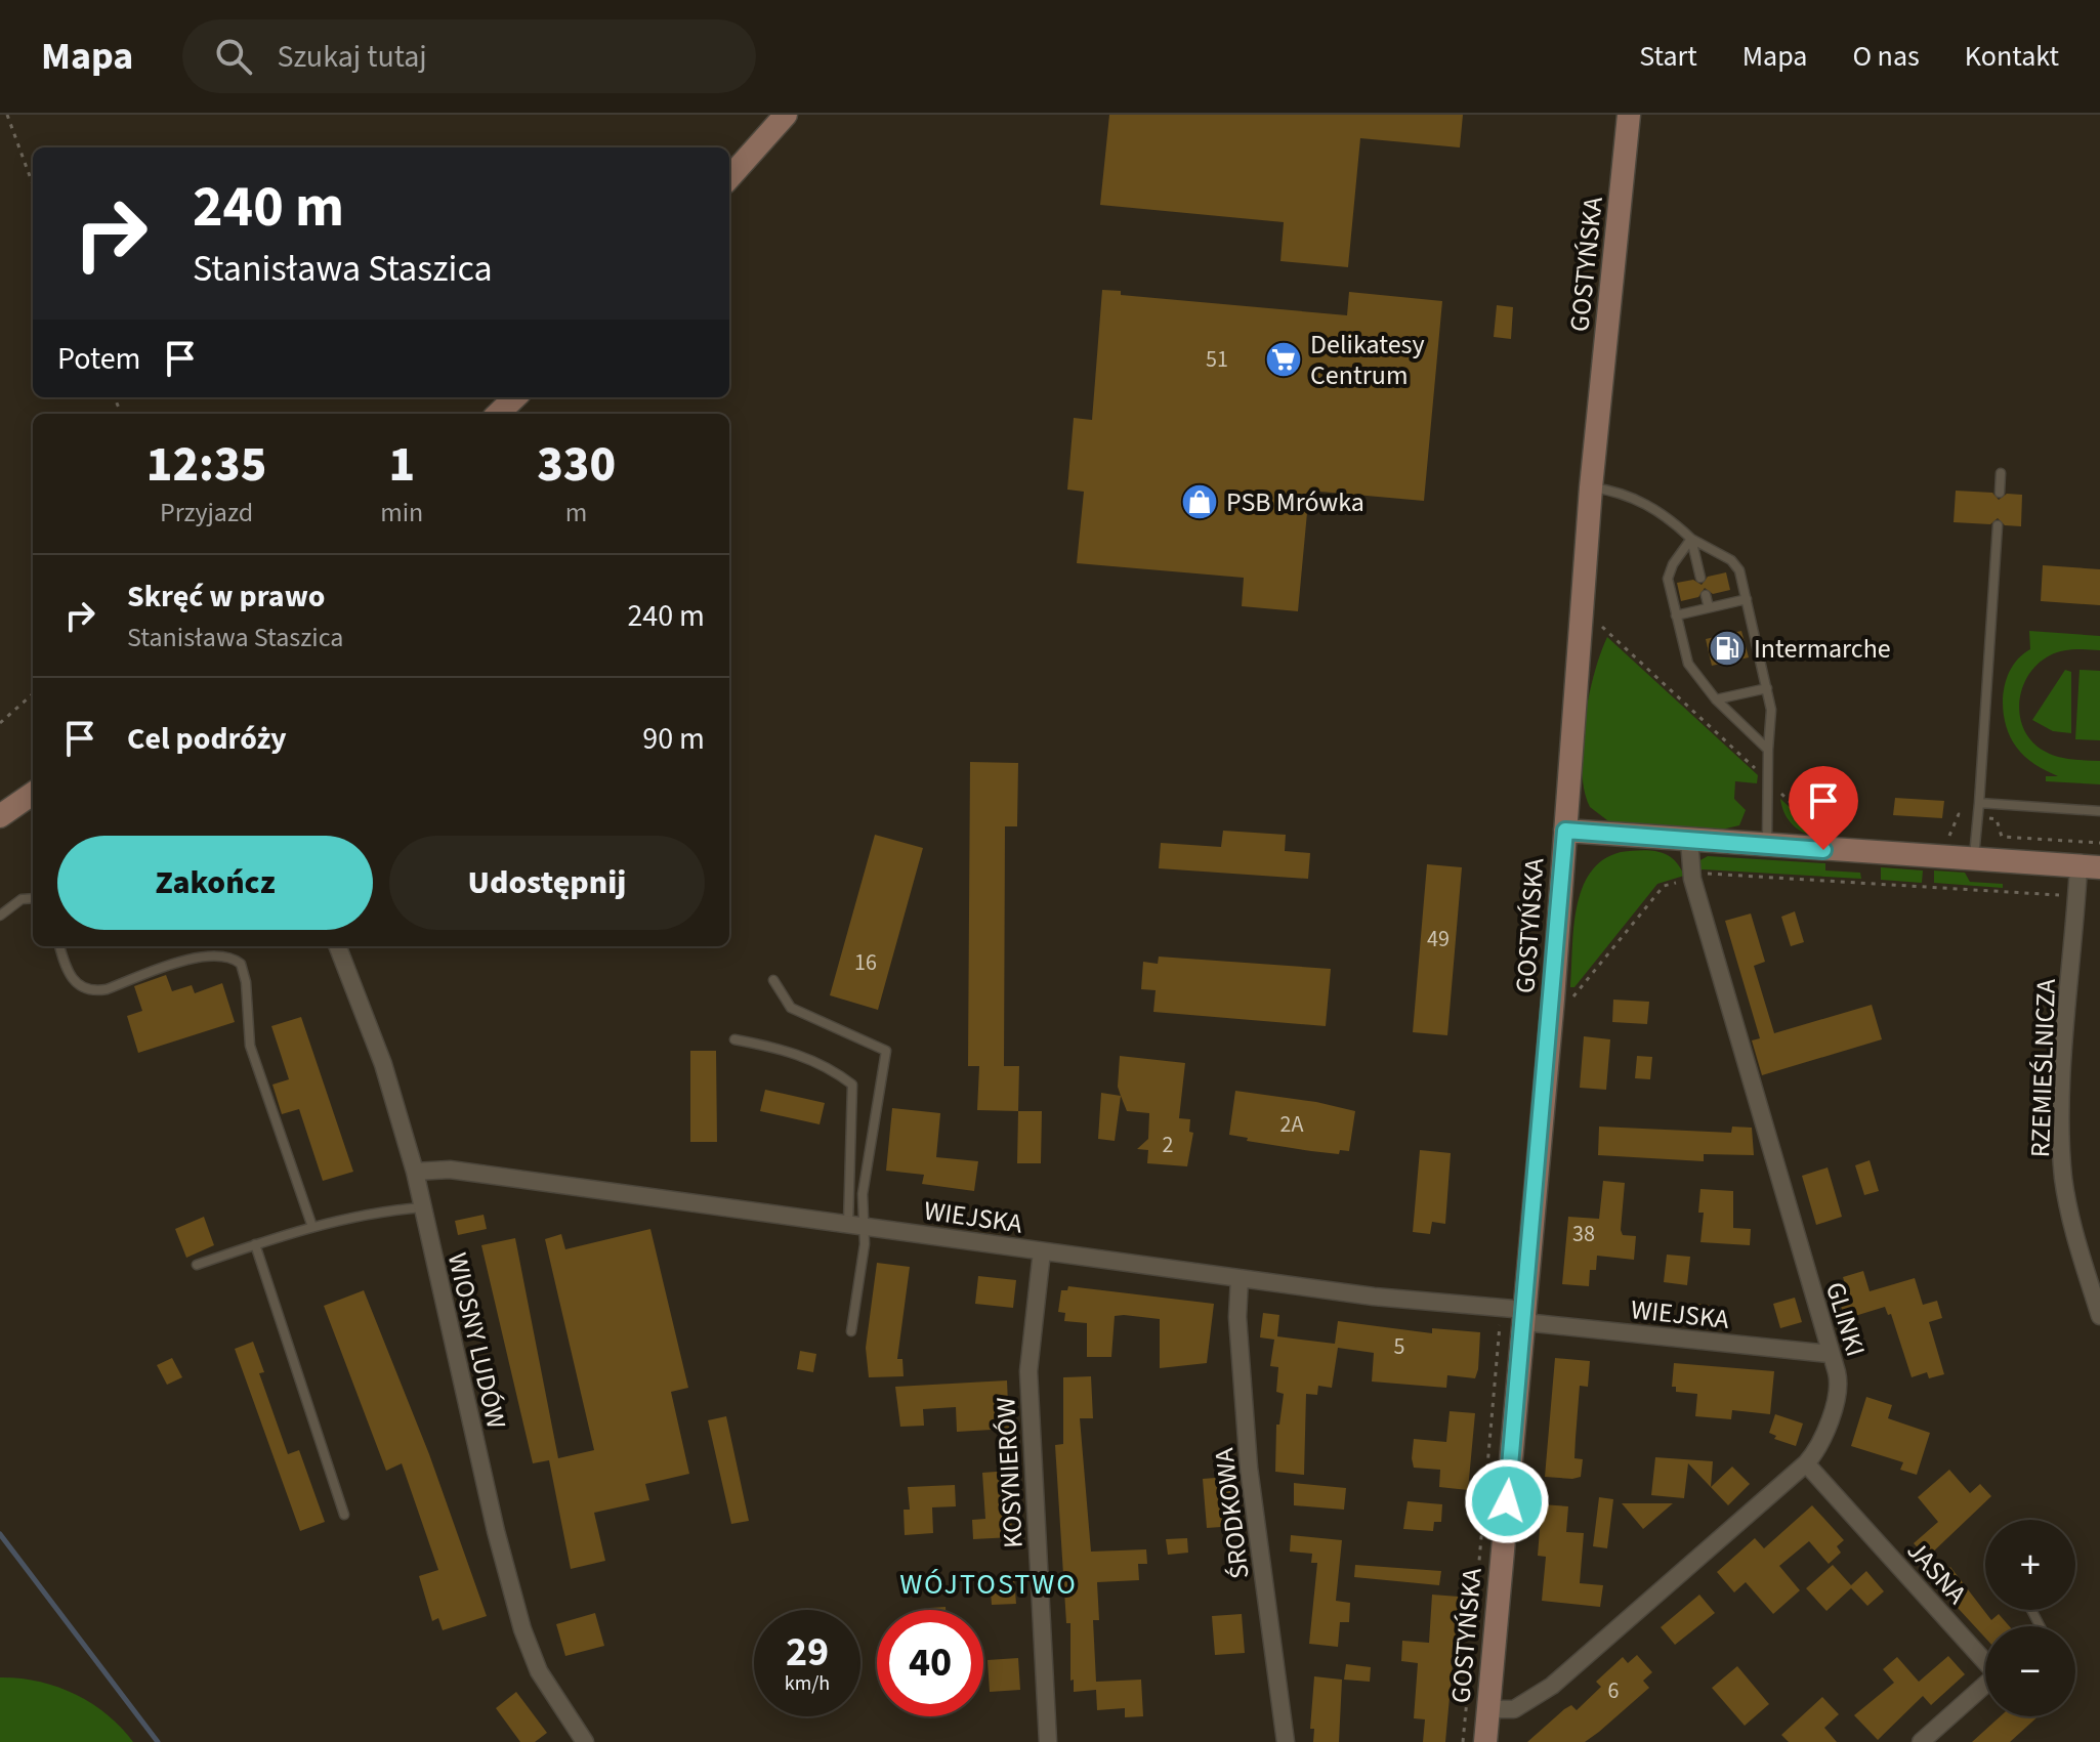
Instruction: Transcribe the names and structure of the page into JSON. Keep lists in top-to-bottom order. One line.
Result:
{"streets":{"main road":["GOSTYŃSKA"],"street":["RZEMIEŚLNICZA","WIEJSKA","GLINKI","WIOSNY LUDÓW","KOSYNIERÓW","ŚRODKOWA","JASNA"]},"crossings":[["GOSTYŃSKA","WIEJSKA"],["GOSTYŃSKA","GLINKI"],["WIEJSKA","GLINKI"],["WIEJSKA","WIOSNY LUDÓW"],["WIEJSKA","KOSYNIERÓW"],["WIEJSKA","ŚRODKOWA"],["GLINKI","JASNA"]],"districts":["WÓJTOSTWO"],"places":{"supermarket":["Delikatesy Centrum"],"shop":["PSB Mrówka"],"fuel station":["Intermarche"]},"house_numbers":["51","49","16","2A","2","38","5","6"],"page":{"header":"Mapa","search":"Szukaj tutaj","nav":["Start","Mapa","O nas","Kontakt"],"turn":["240 m","Stanisława Staszica"],"then":"Potem","eta":["12:35","Przyjazd","1","min","330","m"],"list":[{"name":"Skręć w prawo","note":"Stanisława Staszica","value":"240 m"},{"name":"Cel podróży","value":"90 m"}],"buttons":["Zakończ","Udostępnij"],"map_buttons":["+","−"],"speed":"29 km/h","limit":"40"}}
